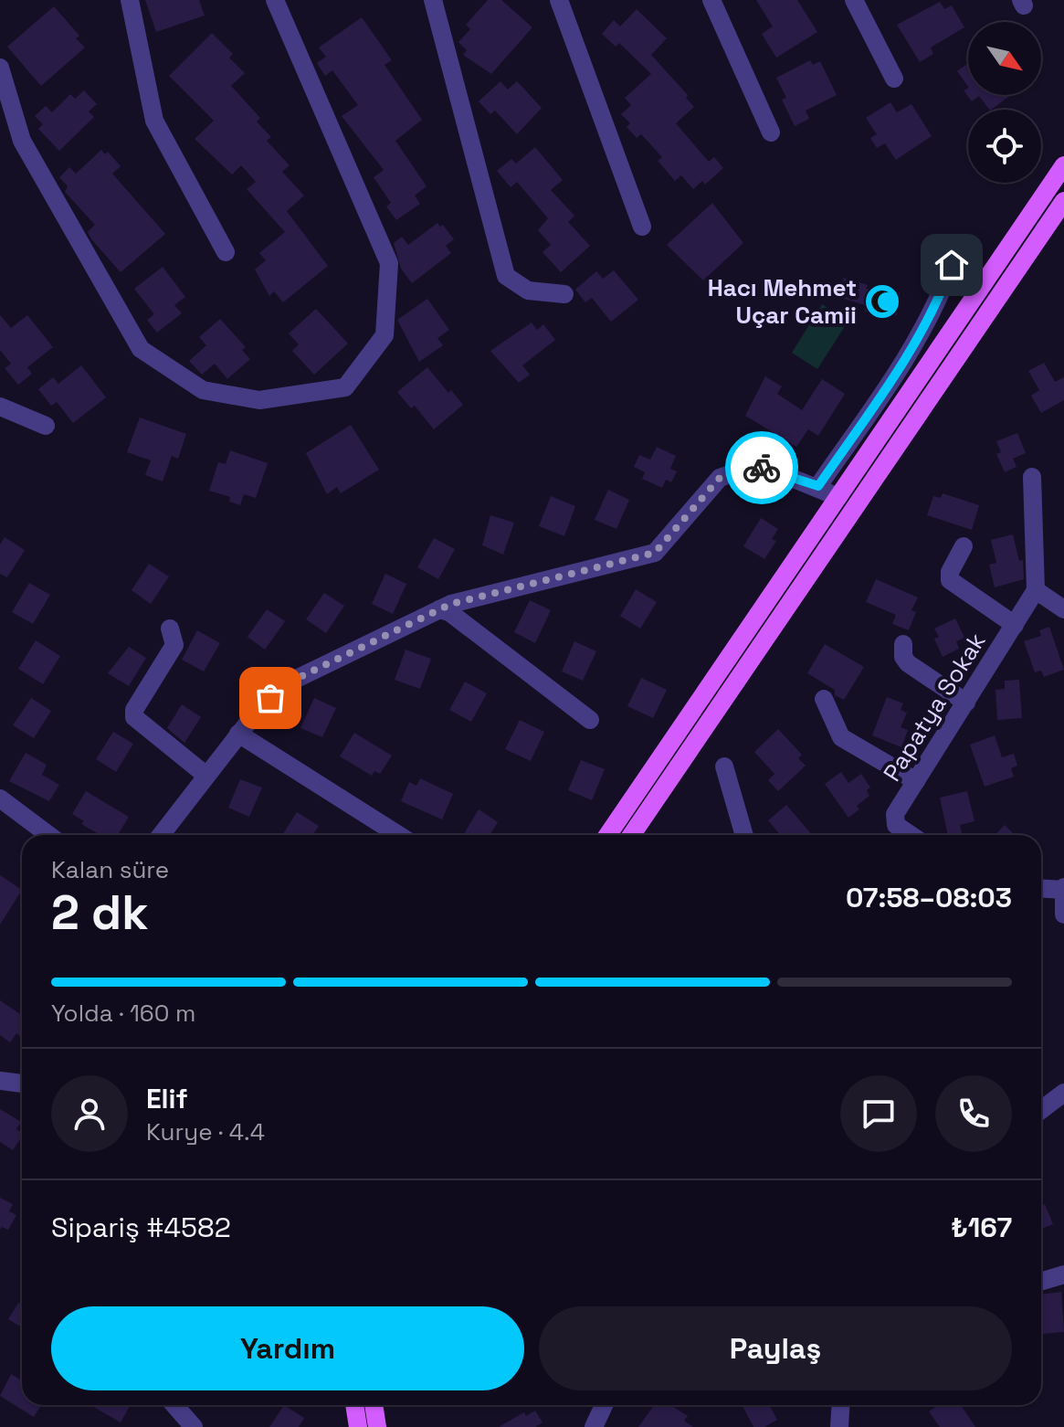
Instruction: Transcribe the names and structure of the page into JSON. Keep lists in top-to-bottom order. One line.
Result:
{"streets":{"street":["Papatya Sokak"]},"places":{"mosque":["Hacı Mehmet Uçar Camii"]},"north":"bottom right","page":{"heading":["2 dk","Kalan süre","07:58–08:03"],"panel":["Elif","Kurye · 4.4","Sipariş #4582","₺167"],"bar":"Yolda · 160 m","buttons":["Yardım","Paylaş"]}}
